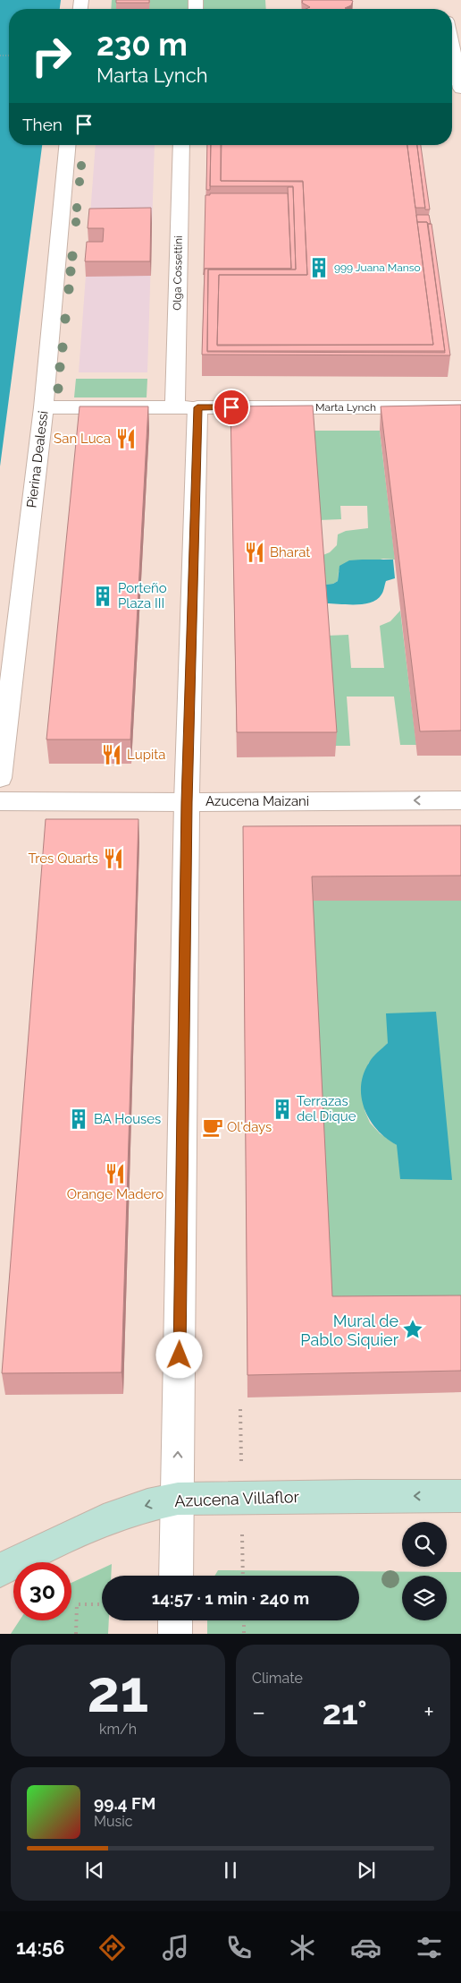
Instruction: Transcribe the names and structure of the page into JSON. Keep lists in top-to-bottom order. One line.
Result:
{"streets":{"main road":["Azucena Villaflor"],"street":["Olga Cossettini","Marta Lynch","Pierina Dealessi","Azucena Maizani"]},"crossings":[["Olga Cossettini","Marta Lynch"],["Olga Cossettini","Azucena Maizani"],["Olga Cossettini","Azucena Villaflor"],["Marta Lynch","Pierina Dealessi"]],"one_way":["Olga Cossettini","Azucena Maizani","Azucena Villaflor"],"places":{"building":["999 Juana Manso","Porteño Plaza III","Terrazas del Dique","BA Houses"],"restaurant":["San Luca","Bharat","Lupita","Tres Quarts","Orange Madero"],"cafe":["Ol'days"],"place":["Mural de Pablo Siquier"]},"page":{"turn":["230 m","Marta Lynch"],"then":"Then","limit":"30","trip":"14:57 · 1 min · 240 m","tile":[["21","km/h"],"Climate"],"heat":["−","21°","+"],"song":["99.4 FM","Music"],"tabs":"14:56"}}
